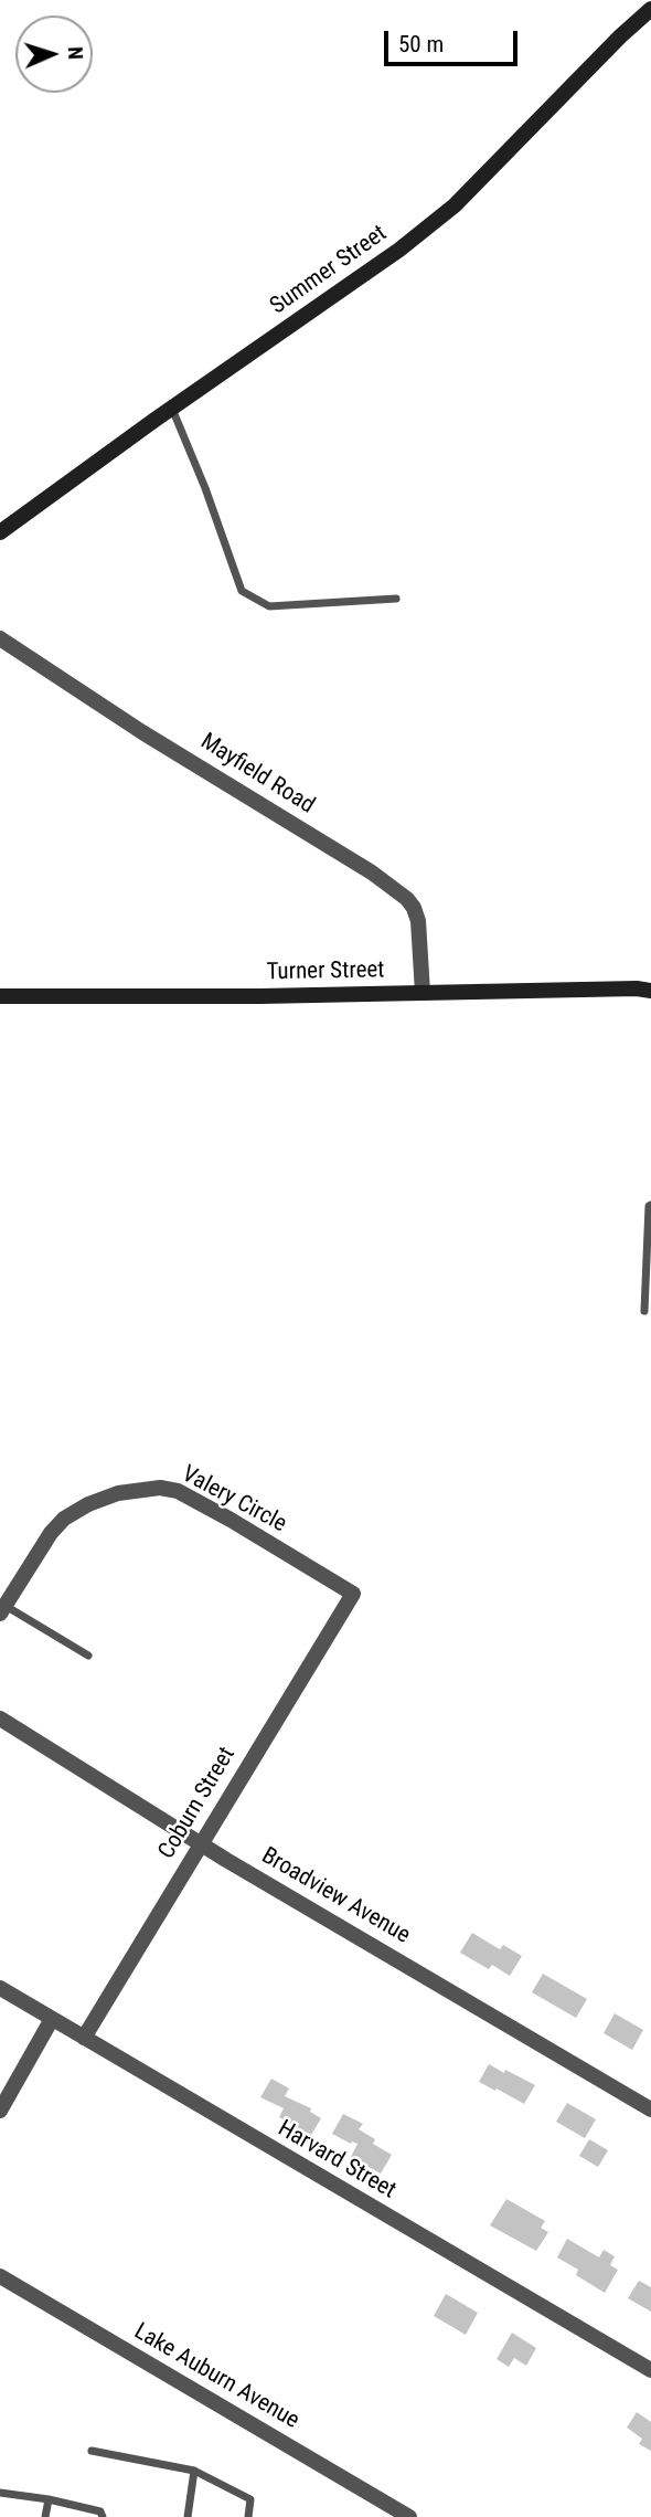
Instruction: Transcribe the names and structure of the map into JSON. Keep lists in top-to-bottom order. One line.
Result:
{"streets":{"street":["Summer Street","Mayfield Road","Turner Street","Valery Circle","Coburn Street","Broadview Avenue","Harvard Street","Lake Auburn Avenue"]},"crossings":[["Mayfield Road","Turner Street"],["Valery Circle","Coburn Street"],["Coburn Street","Broadview Avenue"],["Coburn Street","Harvard Street"]],"scale_bar":"50 m","north":"right"}
